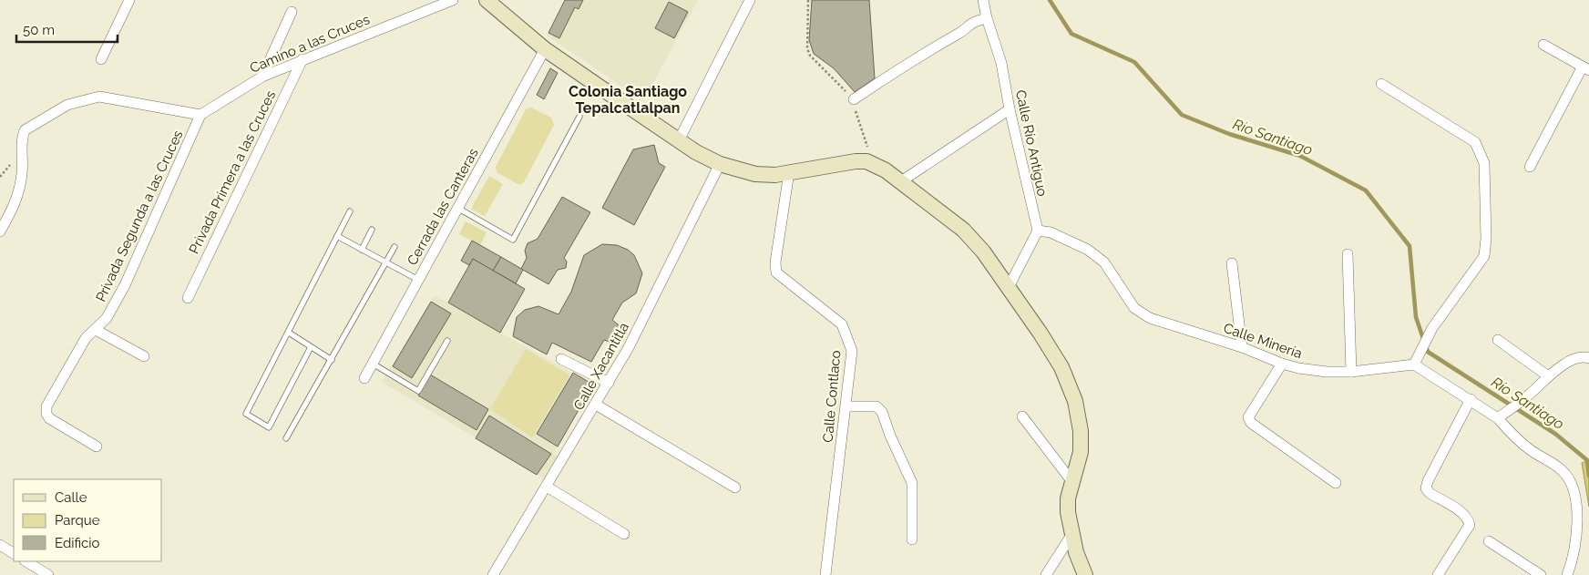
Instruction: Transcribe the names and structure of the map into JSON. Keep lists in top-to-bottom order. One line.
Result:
{"streets":{"street":["Camino a las Cruces","Calle Río Antiguo","Privada Primera a las Cruces","Cerrada las Canteras","Privada Segunda a las Cruces","Calle Minería","Calle Xacantitla","Calle Contlaco"]},"crossings":[["Camino a las Cruces","Privada Primera a las Cruces"],["Camino a las Cruces","Privada Segunda a las Cruces"],["Calle Río Antiguo","Calle Minería"]],"districts":["Colonia Santiago Tepalcatlalpan"],"water":["Río Santiago"],"legend":["Calle","Parque","Edificio"],"scale_bar":"50 m"}
